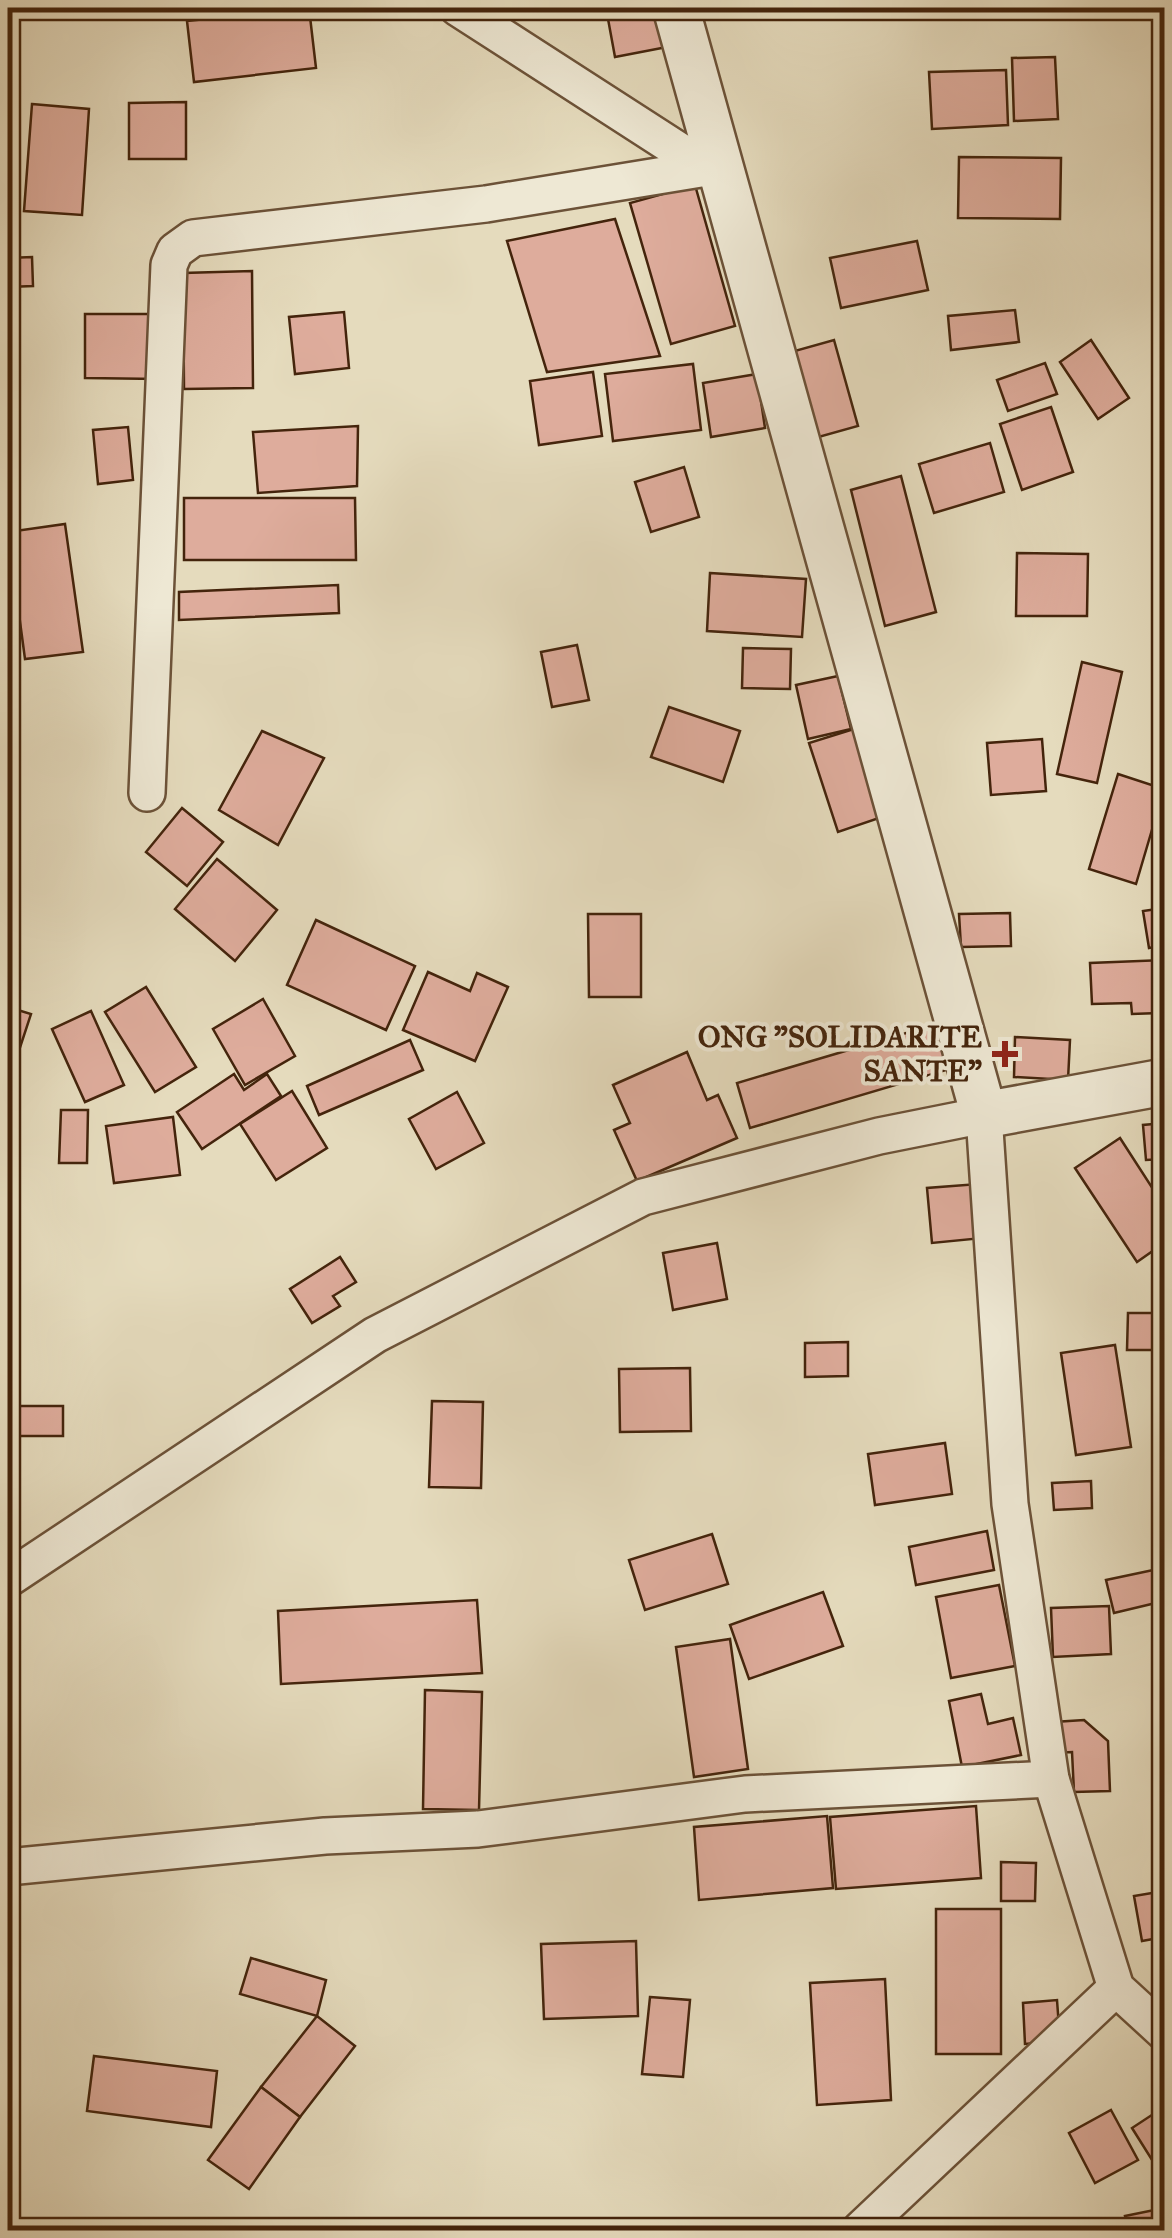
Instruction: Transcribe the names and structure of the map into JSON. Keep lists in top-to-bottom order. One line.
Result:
{"places":{"health":["ONG \"SOLIDARITE SANTE\""]}}
